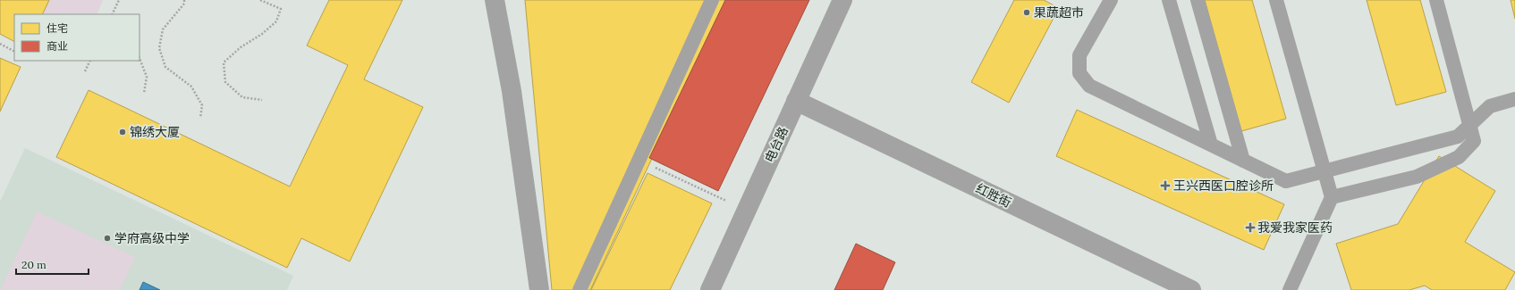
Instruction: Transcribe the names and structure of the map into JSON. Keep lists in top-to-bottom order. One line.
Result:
{"streets":{"street":["电台路","红胜街"]},"crossings":[["电台路","红胜街"]],"places":{"other":["果蔬超市","锦绣大厦","学府高级中学"],"health":["王兴西医口腔诊所","我爱我家医药"]},"legend":["住宅","商业"],"scale_bar":"20 m"}
